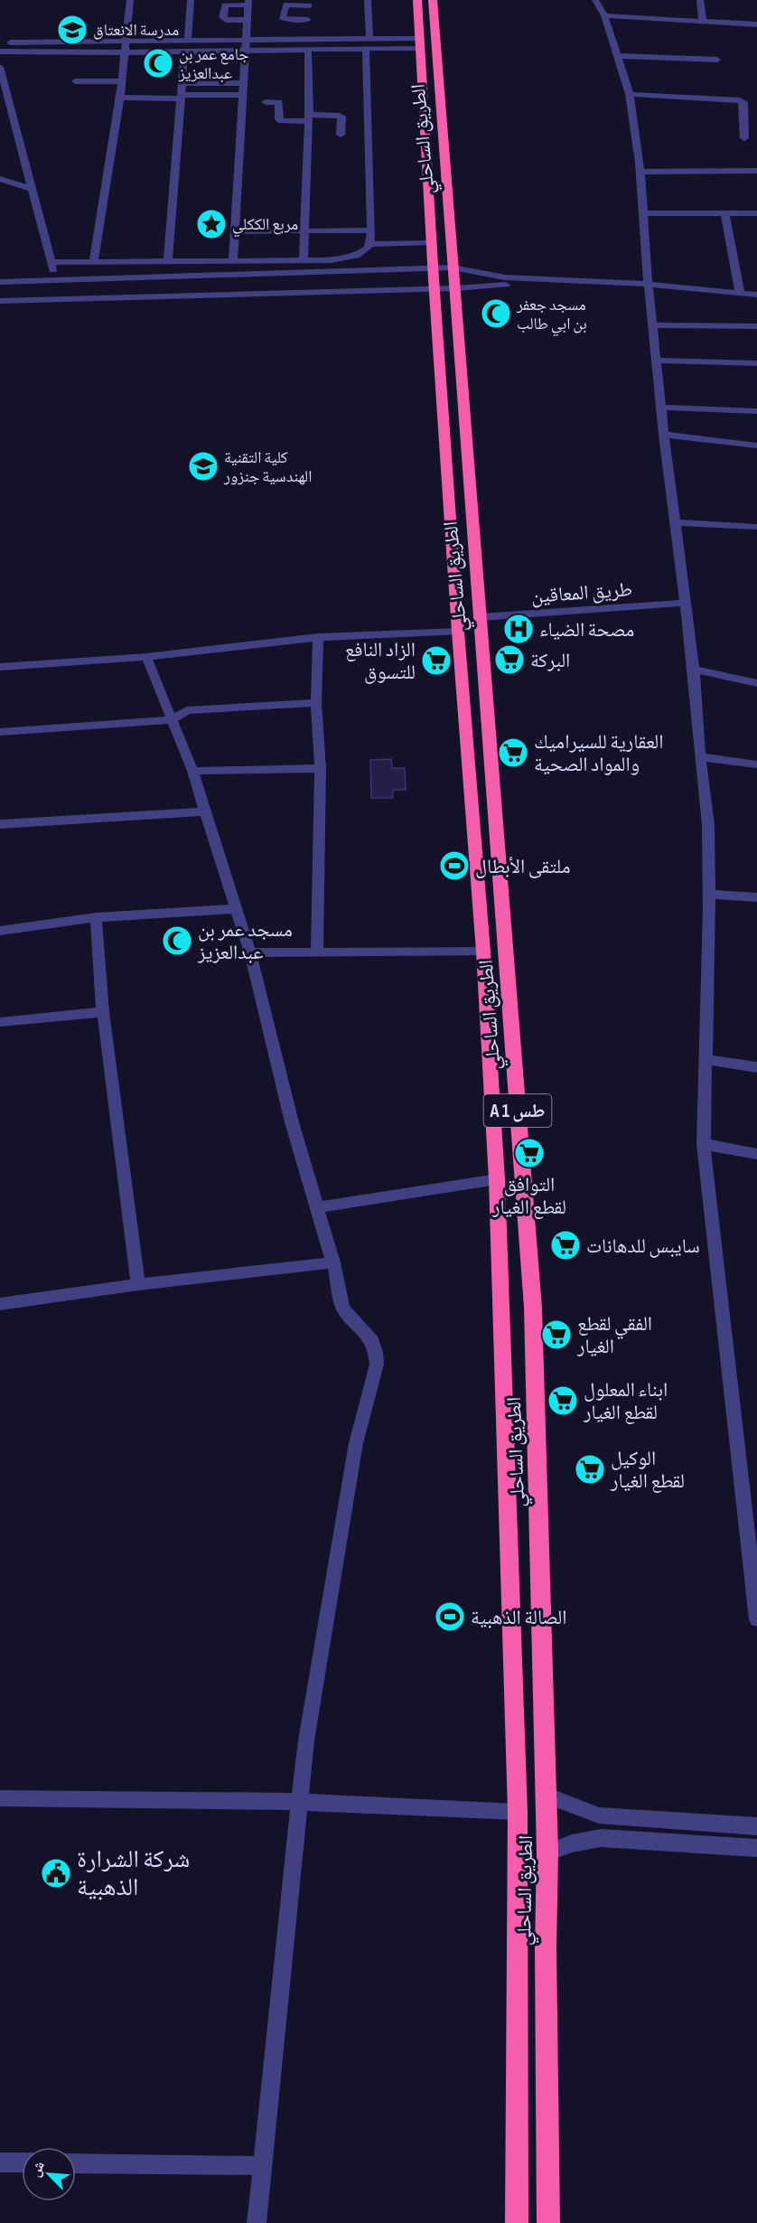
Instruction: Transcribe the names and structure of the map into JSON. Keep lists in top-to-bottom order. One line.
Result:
{"streets":{"highway":["الطريق الساحلي","A 1 طس"],"street":["طريق المعاقين"]},"crossings":[["الطريق الساحلي","طريق المعاقين"]],"places":{"school or university":["مدرسة الانعتاق","كلية التقنية الهندسية جنزور"],"mosque":["جامع عمر بن عبدالعزيز","مسجد جعفر بن ابي طالب","مسجد عمر بن عبدالعزيز"],"place":["مربع الككلي"],"hospital":["مصحة الضياء"],"supermarket":["البركة","الزاد النافع للتسوق","العقارية للسيراميك والمواد الصحية","التوافق لقطع الغيار","سايبس للدهانات","الفقي لقطع الغيار","ابناء المعلول لقطع الغيار","الوكيل لقطع الغيار"],"sports":["ملتقى الأبطال","الصالة الذهبية"],"public building":["شركة الشرارة الذهبية"]},"north":"top left"}
